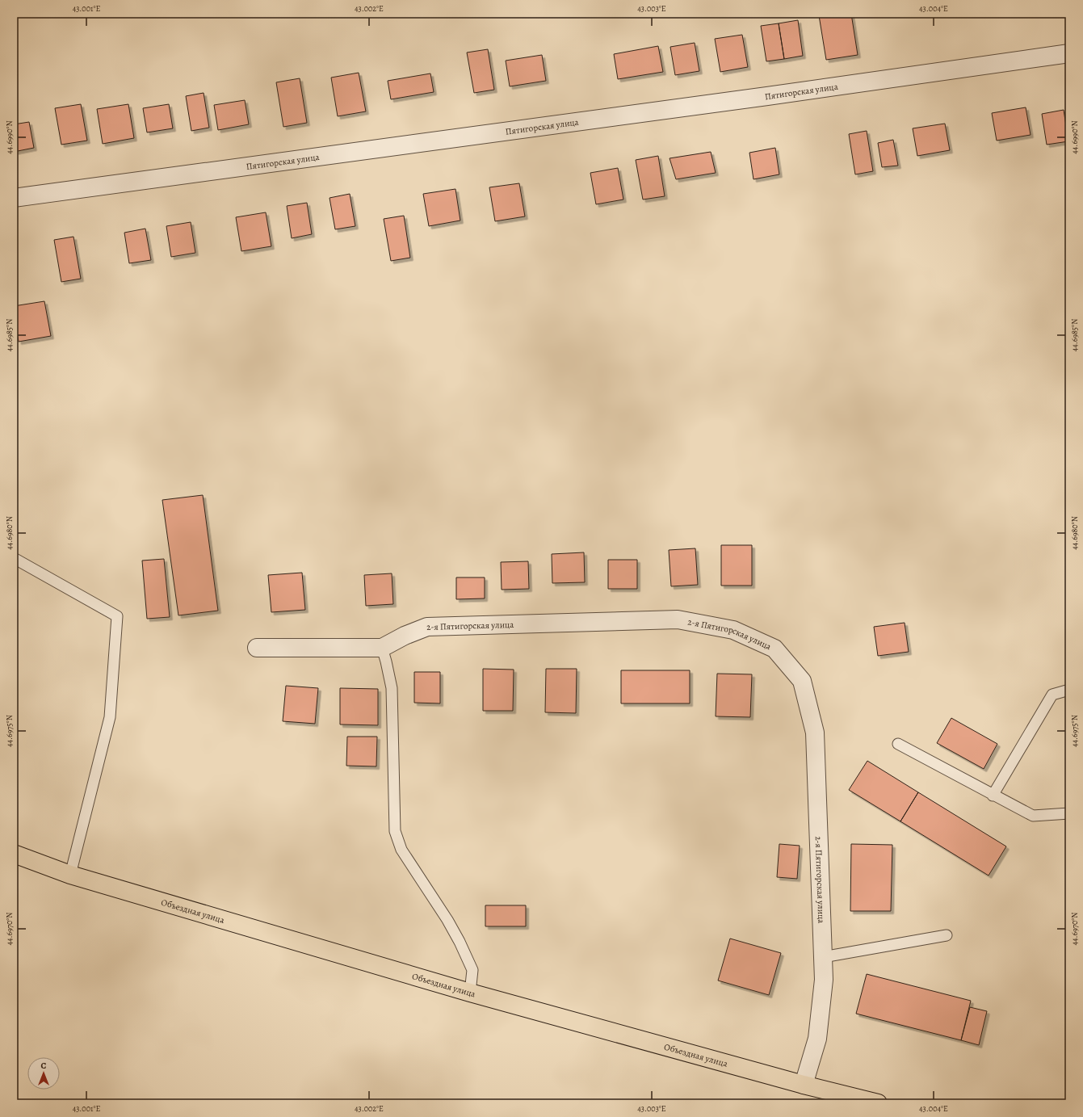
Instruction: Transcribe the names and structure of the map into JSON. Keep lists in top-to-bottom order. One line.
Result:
{"streets":{"main road":["Объездная улица"],"street":["Пятигорская улица","2-я Пятигорская улица"]},"crossings":[["2-я Пятигорская улица","Объездная улица"]],"north":"top","coordinates":["43.001°E","43.002°E","43.003°E","43.004°E","44.6990°N","44.6985°N","44.6980°N","44.6975°N","44.6970°N"]}
